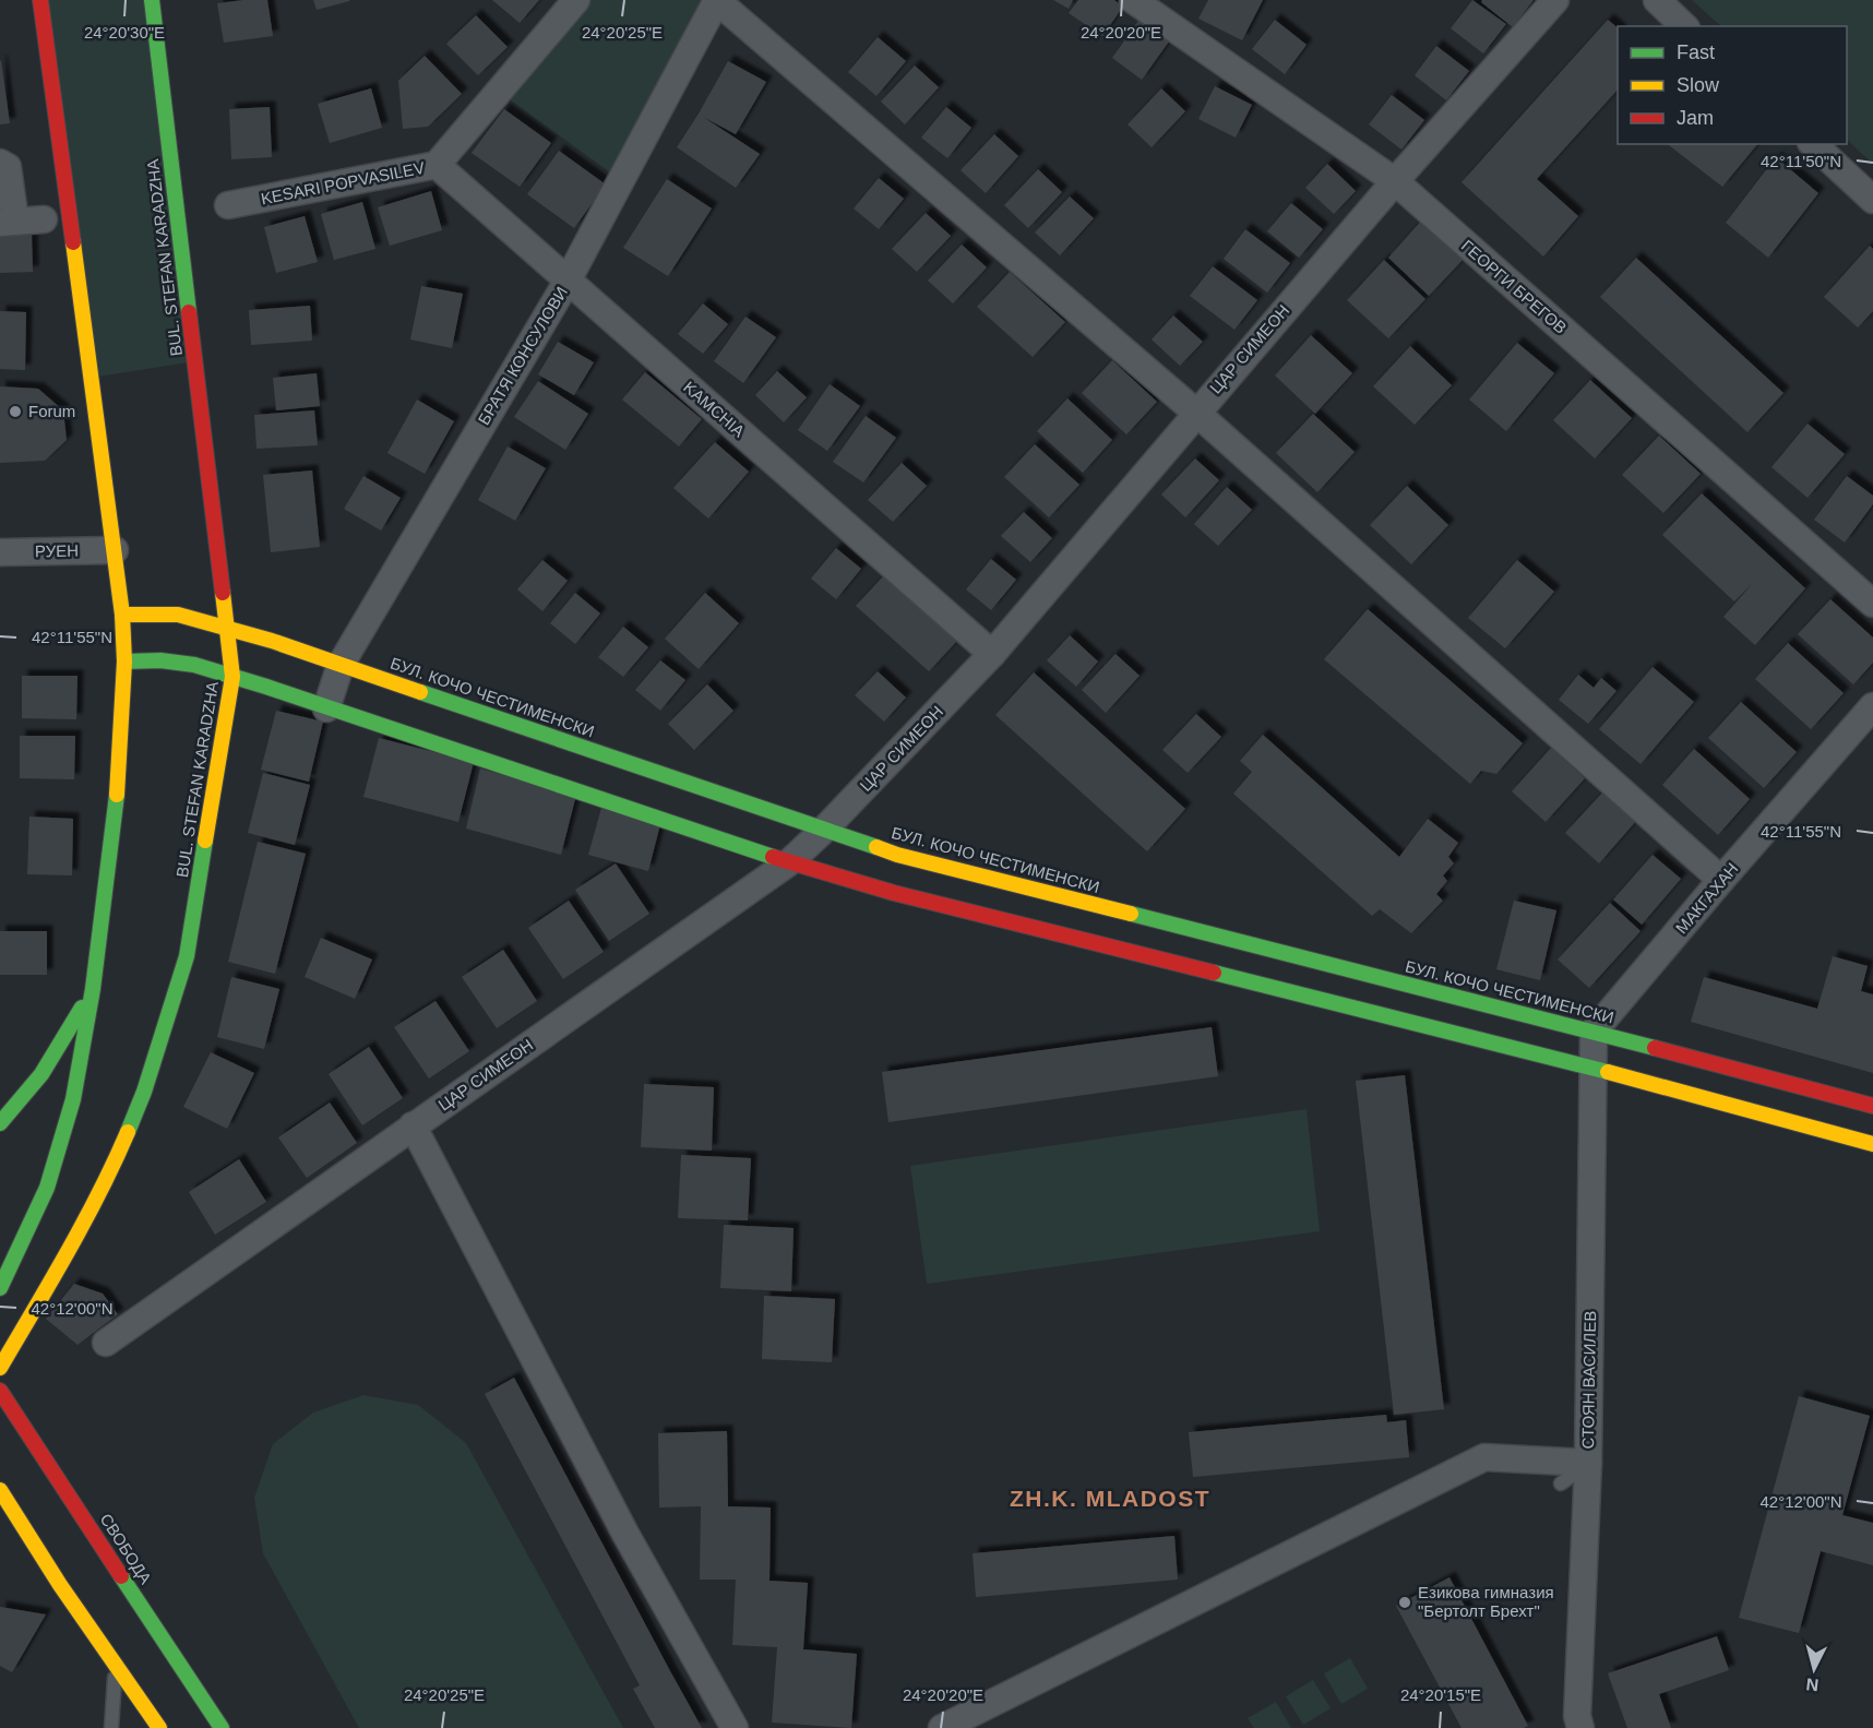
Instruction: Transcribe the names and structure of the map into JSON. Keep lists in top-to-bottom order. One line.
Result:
{"streets":{"street":["KESARI POPVASILEV","BUL. STEFAN KARADZHA","ГЕОРГИ БРЕГОВ","ЦАР СИМЕОН","БРАТЯ КОНСУЛОВИ","KAMCHIA","РУЕН","БУЛ. КОЧО ЧЕСТИМЕНСКИ","МАКГАХАН","СТОЯН ВАСИЛЕВ","СВОБОДА"]},"crossings":[["KESARI POPVASILEV","KAMCHIA"],["BUL. STEFAN KARADZHA","БУЛ. КОЧО ЧЕСТИМЕНСКИ"],["ГЕОРГИ БРЕГОВ","ЦАР СИМЕОН"],["ЦАР СИМЕОН","KAMCHIA"],["ЦАР СИМЕОН","БУЛ. КОЧО ЧЕСТИМЕНСКИ"],["БРАТЯ КОНСУЛОВИ","KAMCHIA"],["БРАТЯ КОНСУЛОВИ","БУЛ. КОЧО ЧЕСТИМЕНСКИ"],["БУЛ. КОЧО ЧЕСТИМЕНСКИ","МАКГАХАН"],["БУЛ. КОЧО ЧЕСТИМЕНСКИ","СТОЯН ВАСИЛЕВ"],["МАКГАХАН","СТОЯН ВАСИЛЕВ"]],"districts":["ZH.K. MLADOST"],"places":["Forum","Езикова гимназия \"Бертолт Брехт\""],"legend":["Fast","Slow","Jam"],"north":"bottom","coordinates":["24°20'30\"E","24°20'25\"E","24°20'20\"E","42°11'50\"N","42°11'55\"N","42°12'00\"N","24°20'15\"E"]}
